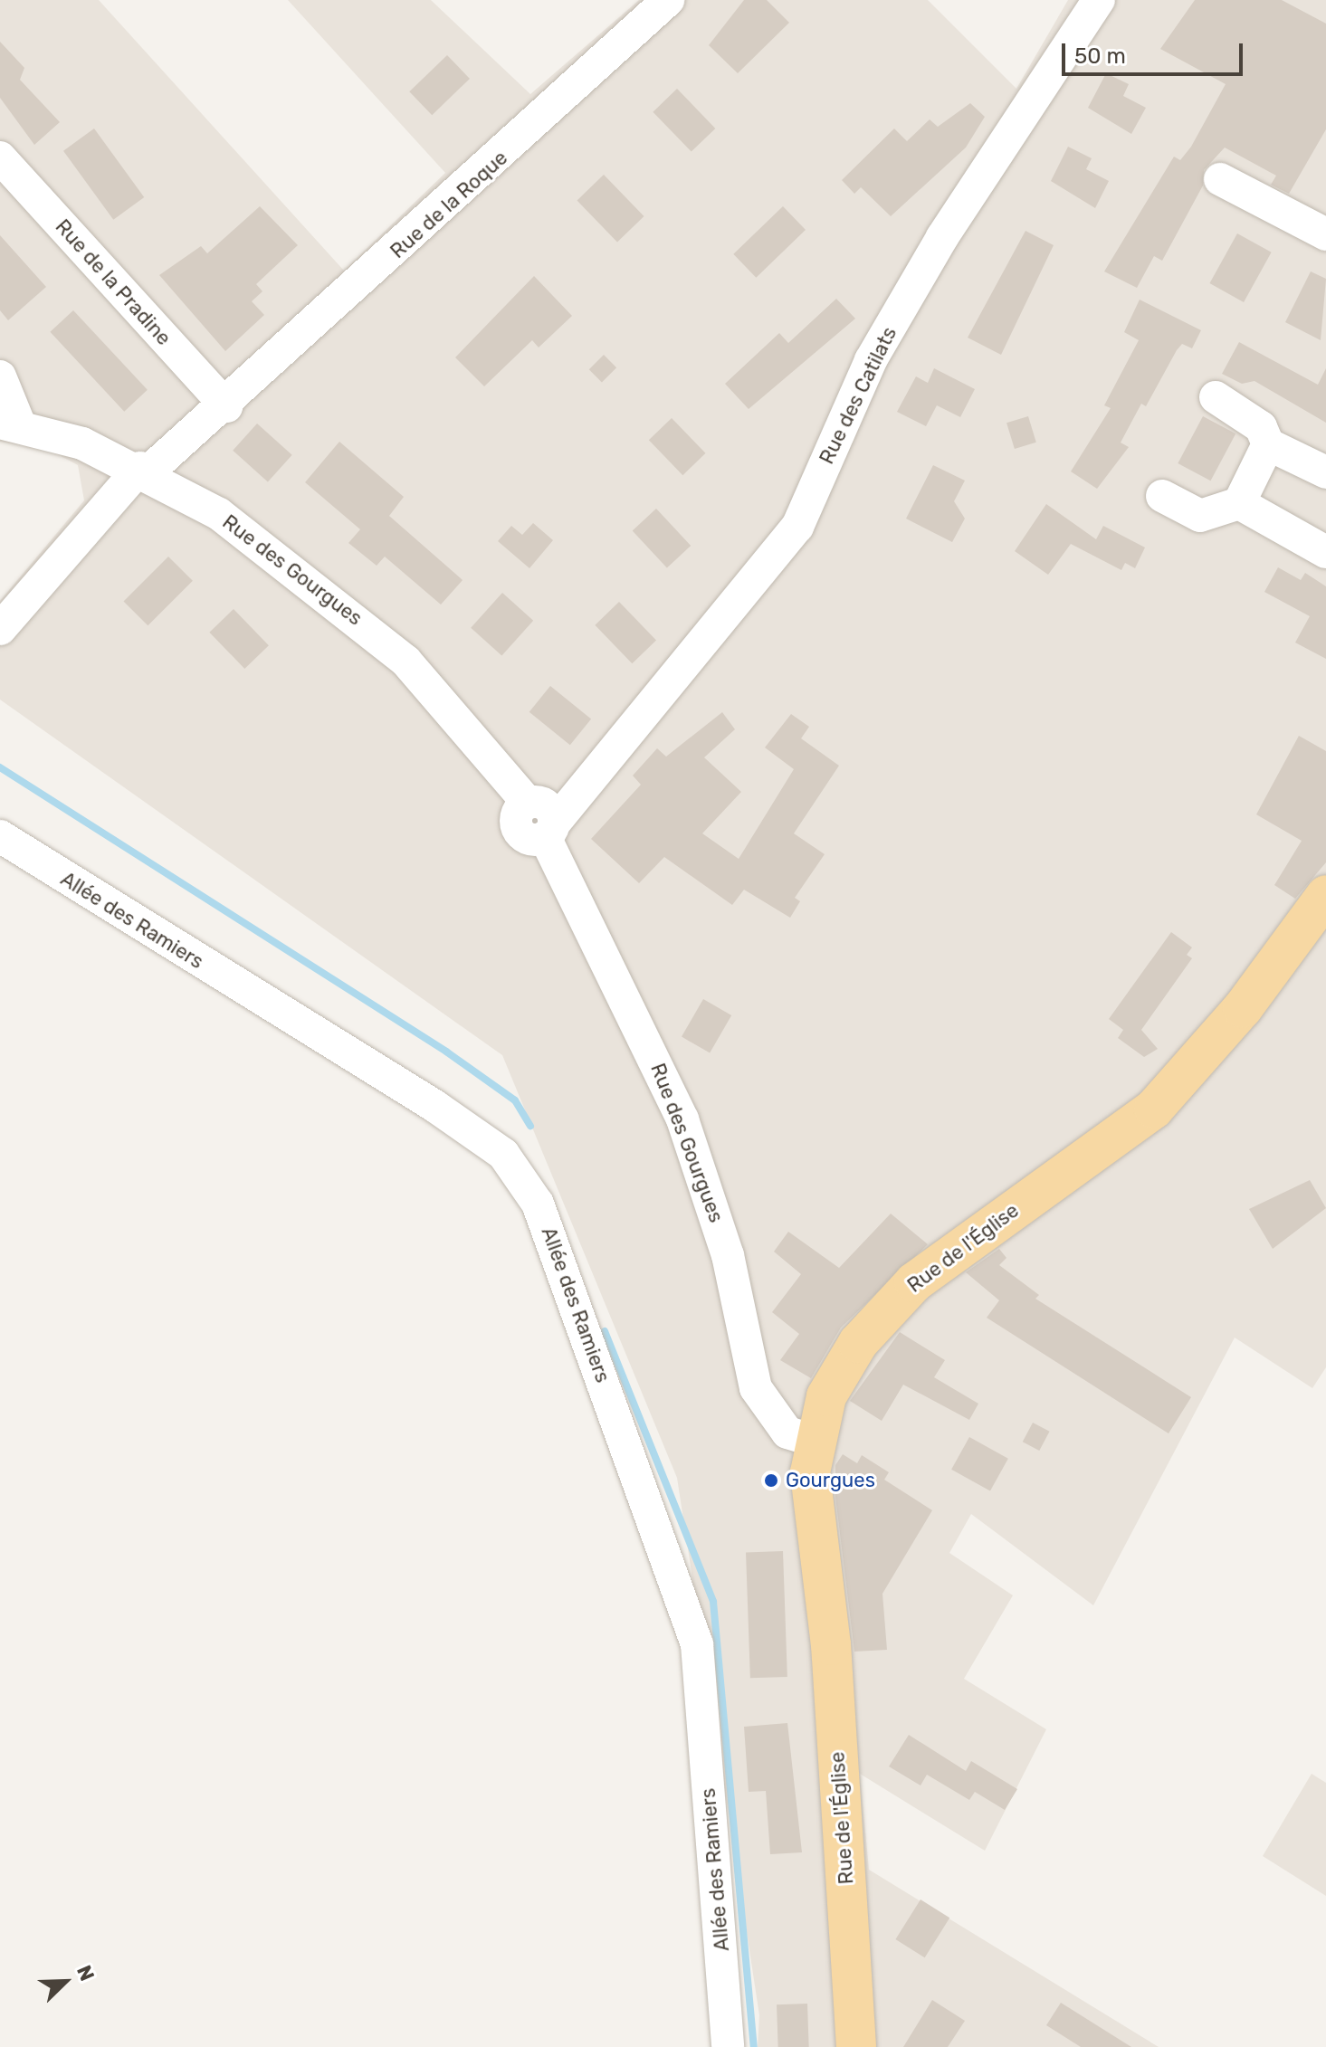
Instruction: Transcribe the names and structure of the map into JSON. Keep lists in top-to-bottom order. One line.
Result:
{"streets":{"main road":["Rue de l'Église"],"street":["Rue de la Roque","Rue de la Pradine","Rue des Catilats","Rue des Gourgues","Allée des Ramiers"]},"crossings":[["Rue de la Roque","Rue de la Pradine"],["Rue de la Roque","Rue des Gourgues"],["Rue des Catilats","Rue des Gourgues"],["Rue des Gourgues","Rue de l'Église"]],"places":["Gourgues"],"scale_bar":"50 m","north":"top right"}
